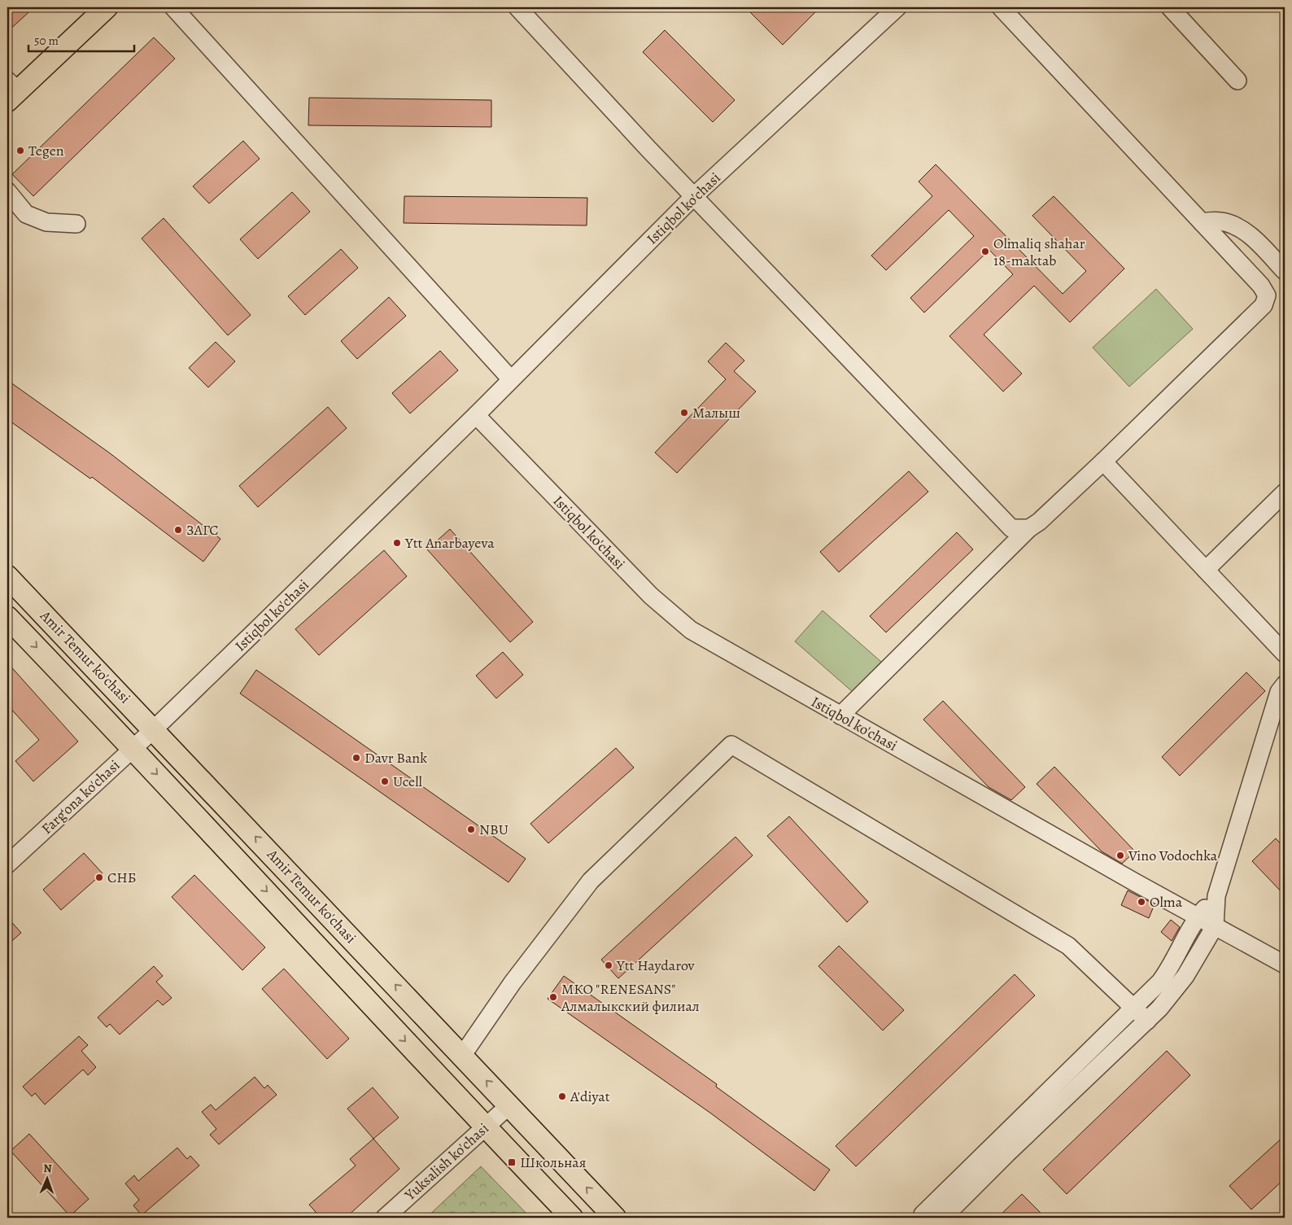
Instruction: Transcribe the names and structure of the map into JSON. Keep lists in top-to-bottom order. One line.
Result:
{"streets":{"main road":["Amir Temur ko'chasi"],"street":["Istiqbol ko'chasi","Farg‘ona ko'chasi","Yuksalish ko'chasi"]},"crossings":[["Istiqbol ko'chasi","Amir Temur ko'chasi"],["Istiqbol ko'chasi","Farg‘ona ko'chasi"],["Amir Temur ko'chasi","Farg‘ona ko'chasi"],["Amir Temur ko'chasi","Yuksalish ko'chasi"]],"places":{"other":["Tegen","Olmaliq shahar 18-maktab","Малыш","ЗАГС","Ytt Anarbayeva","Davr Bank","Ucell","NBU","Vino Vodochka","СНБ","Olma","Ytt Haydarov","МКО \"RENESANS\" Алмалыкский филиал","A'diyat"],"transit":["Школьная"]},"scale_bar":"50 m","north":"top"}
